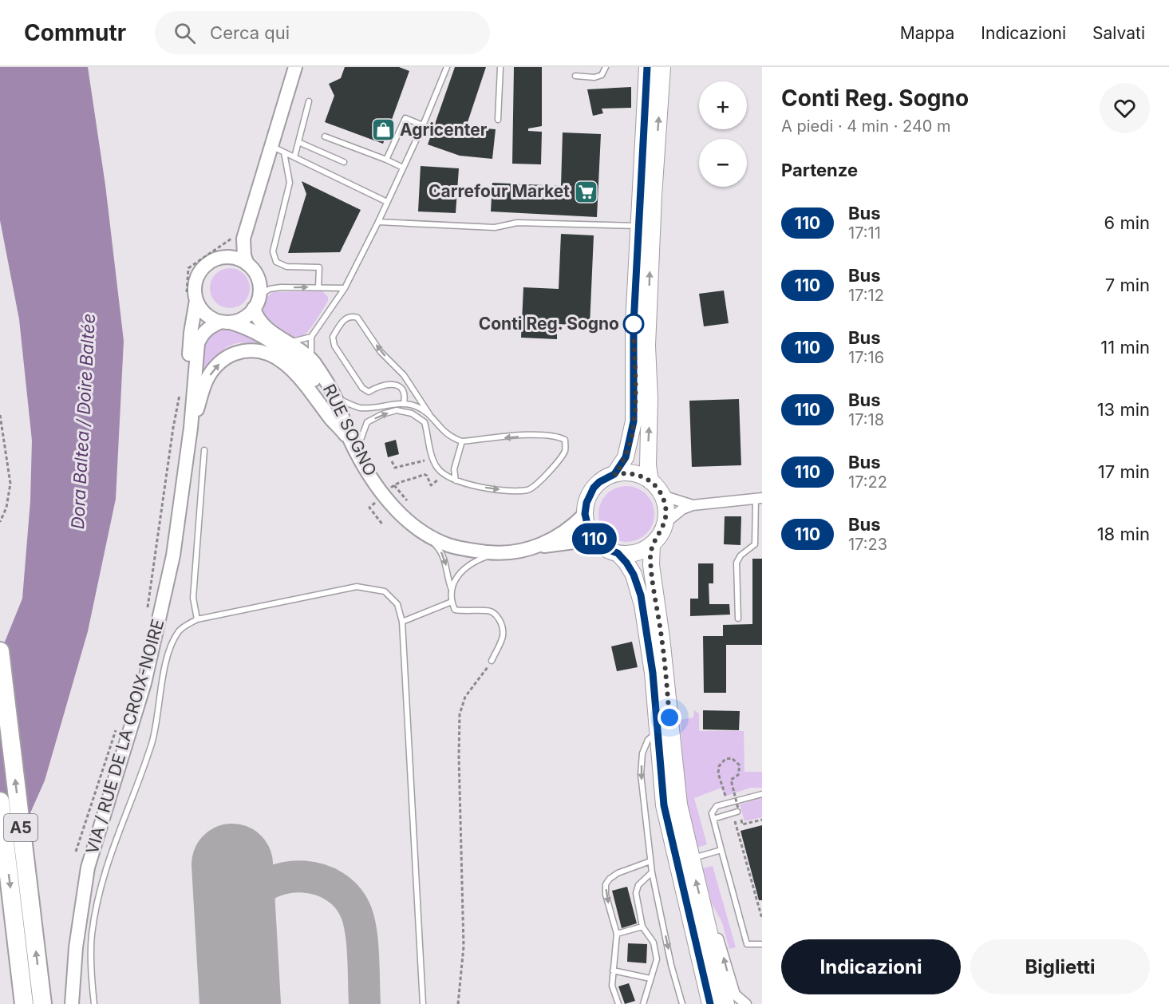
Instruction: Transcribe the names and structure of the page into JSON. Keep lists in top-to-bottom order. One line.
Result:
{"streets":{"highway":["A5"],"street":["RUE SOGNO","VIA / RUE DE LA CROIX-NOIRE"]},"crossings":[["RUE SOGNO","VIA / RUE DE LA CROIX-NOIRE"]],"water":["Dora Baltea / Doire Baltée"],"places":{"shop":["Agricenter"],"supermarket":["Carrefour Market"],"other":["Conti Reg. Sogno"]},"lines":["bus line 110"],"page":{"header":"Commutr","search":"Cerca qui","nav":["Mappa","Indicazioni","Salvati"],"on_map":"110","heading":[["Conti Reg. Sogno","A piedi · 4 min · 240 m"],"Partenze"],"map_buttons":["+","−"],"list":[{"mark":"110","name":"Bus","note":"17:11","value":"6 min"},{"mark":"110","name":"Bus","note":"17:12","value":"7 min"},{"mark":"110","name":"Bus","note":"17:16","value":"11 min"},{"mark":"110","name":"Bus","note":"17:18","value":"13 min"},{"mark":"110","name":"Bus","note":"17:22","value":"17 min"},{"mark":"110","name":"Bus","note":"17:23","value":"18 min"}],"buttons":["Indicazioni","Biglietti"]}}
